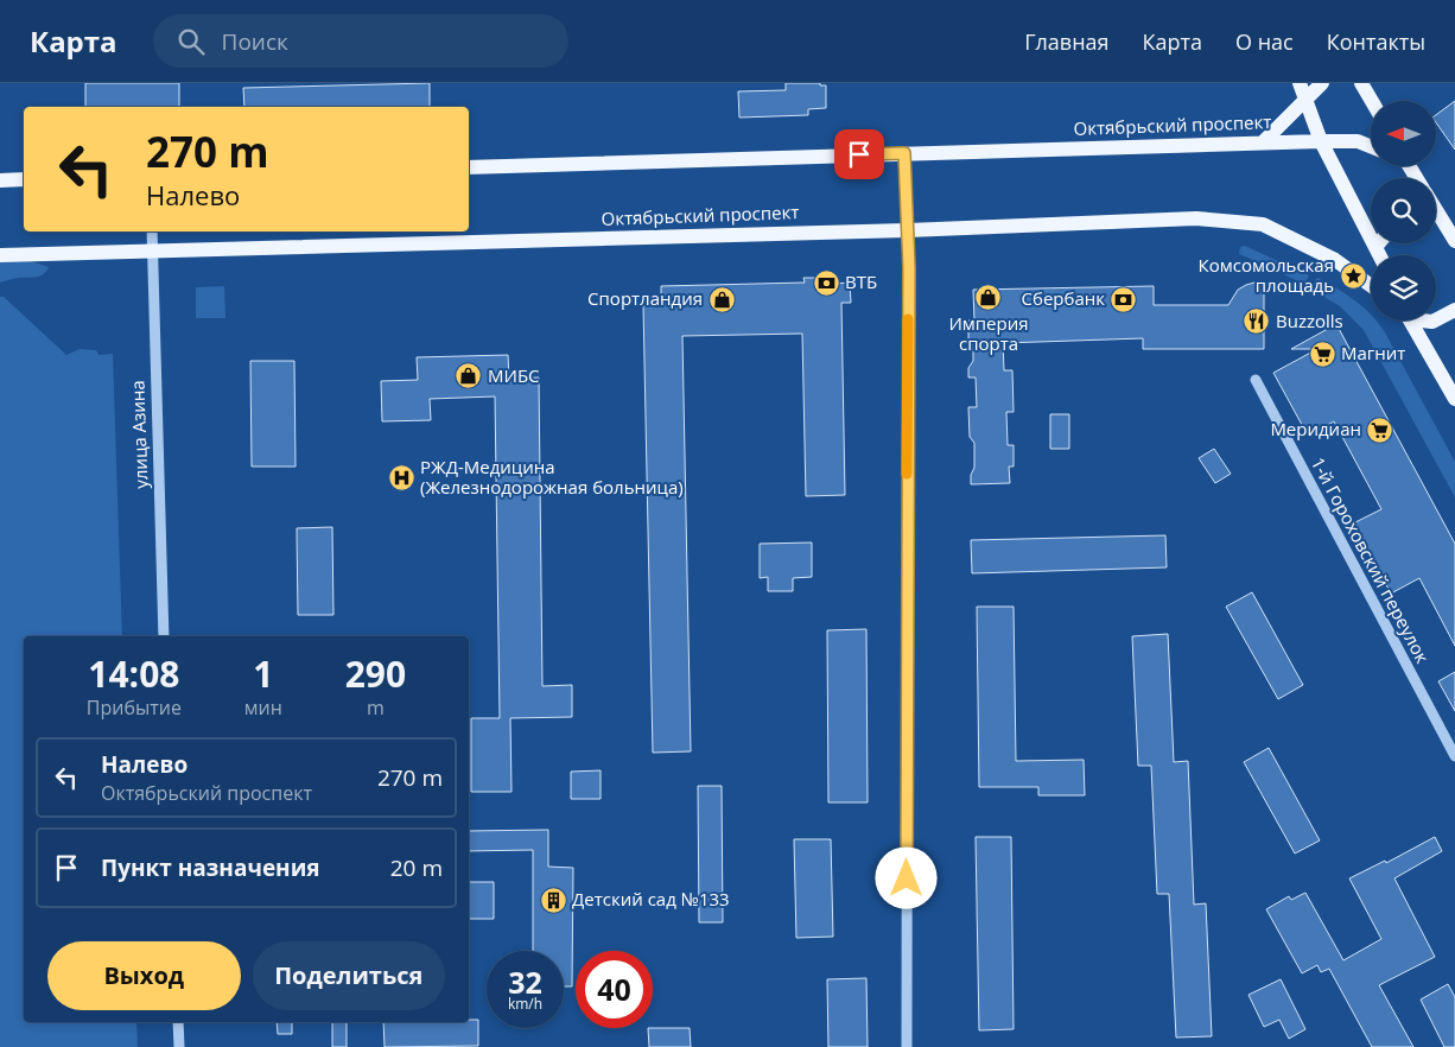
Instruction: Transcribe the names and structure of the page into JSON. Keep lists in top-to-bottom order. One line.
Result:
{"streets":{"main road":["Октябрьский проспект"],"street":["улица Азина","1-й Гороховский переулок"]},"crossings":[["Октябрьский проспект","улица Азина"]],"places":{"place":["Комсомольская площадь"],"bank":["ВТБ","Сбербанк"],"shop":["Империя спорта","Спортландия","МИБС"],"restaurant":["Buzzolls"],"supermarket":["Магнит","Меридиан"],"hospital":["РЖД-Медицина (Железнодорожная больница)"],"building":["Детский сад №133"]},"north":"left","page":{"header":"Карта","search":"Поиск","nav":["Главная","Карта","О нас","Контакты"],"turn":["270 m","Налево"],"eta":["14:08","Прибытие","1","мин","290","m"],"list":[{"name":"Налево","note":"Октябрьский проспект","value":"270 m"},{"name":"Пункт назначения","value":"20 m"}],"buttons":["Выход","Поделиться"],"speed":"32 km/h","limit":"40"}}
